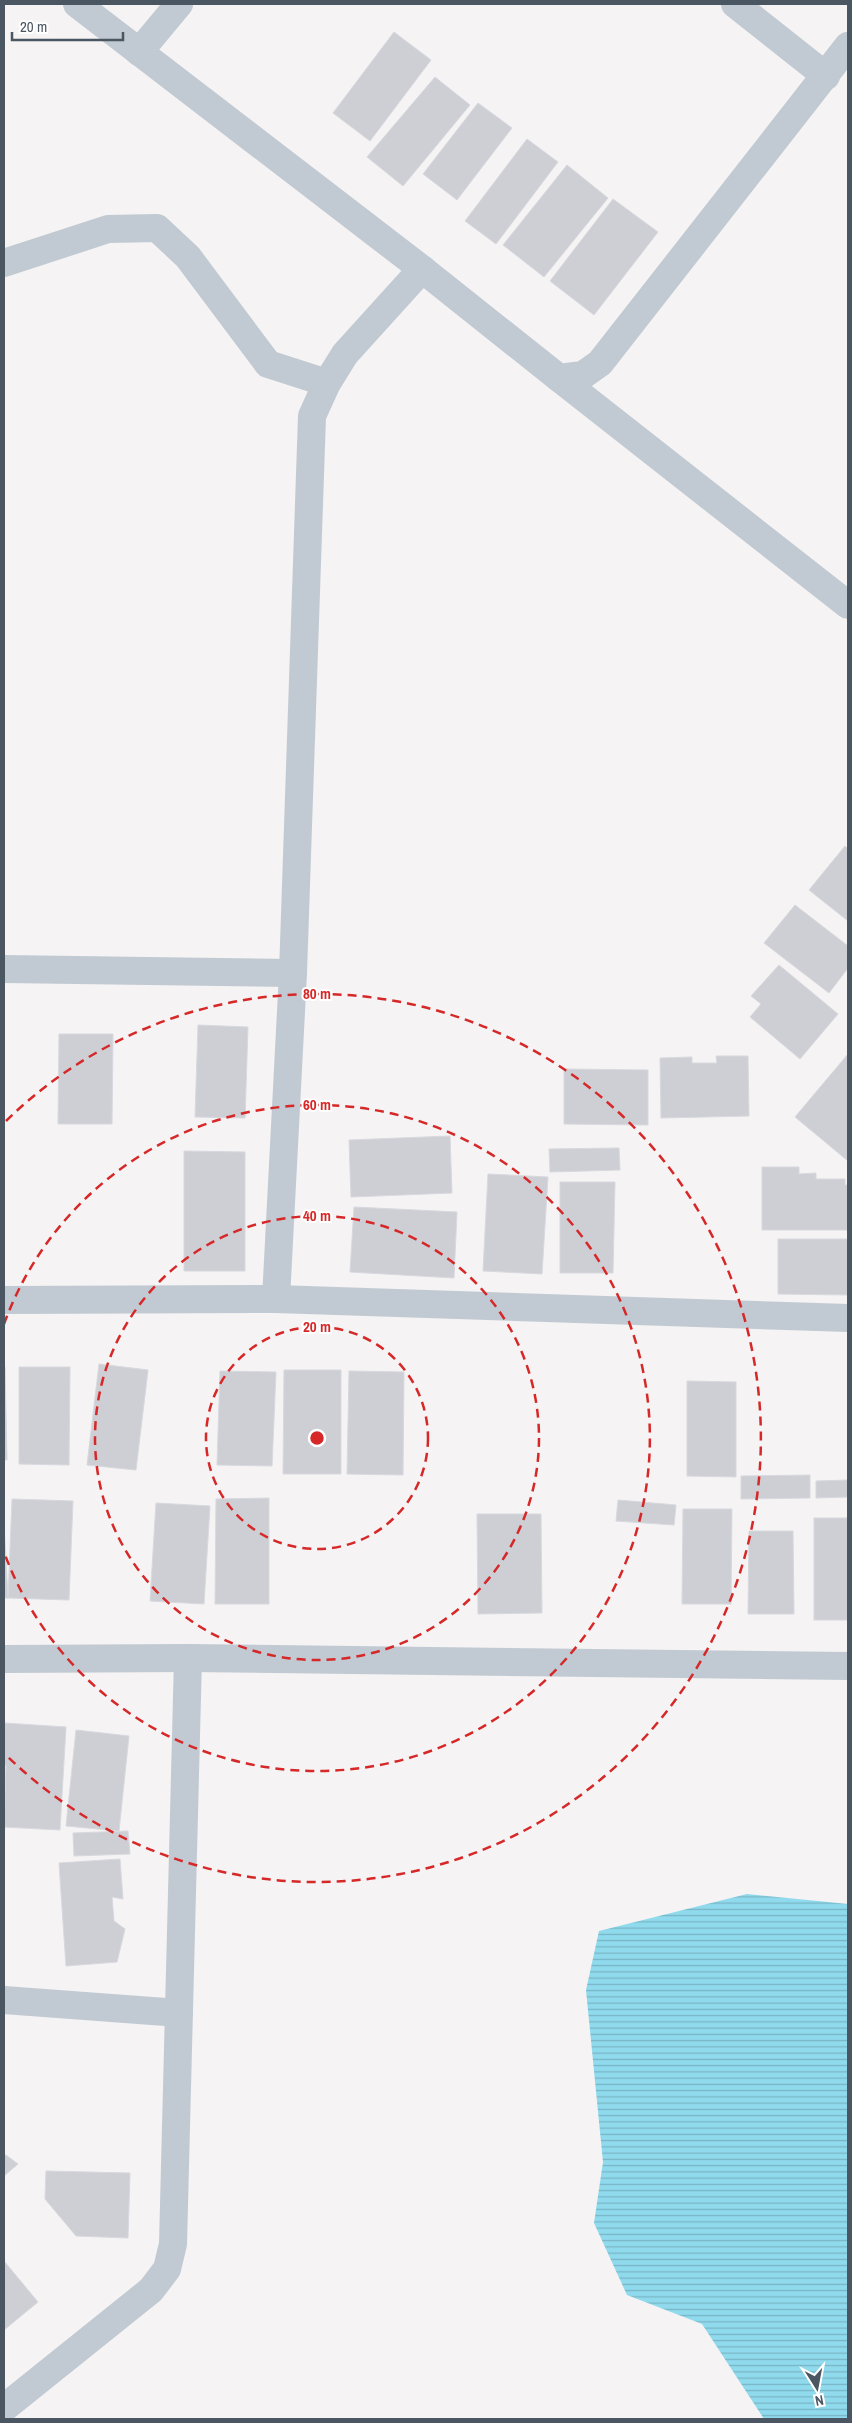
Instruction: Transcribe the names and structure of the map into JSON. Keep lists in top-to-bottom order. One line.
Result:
{"scale_bar":"20 m","north":"bottom","rings":["80 m","60 m","40 m","20 m"]}
